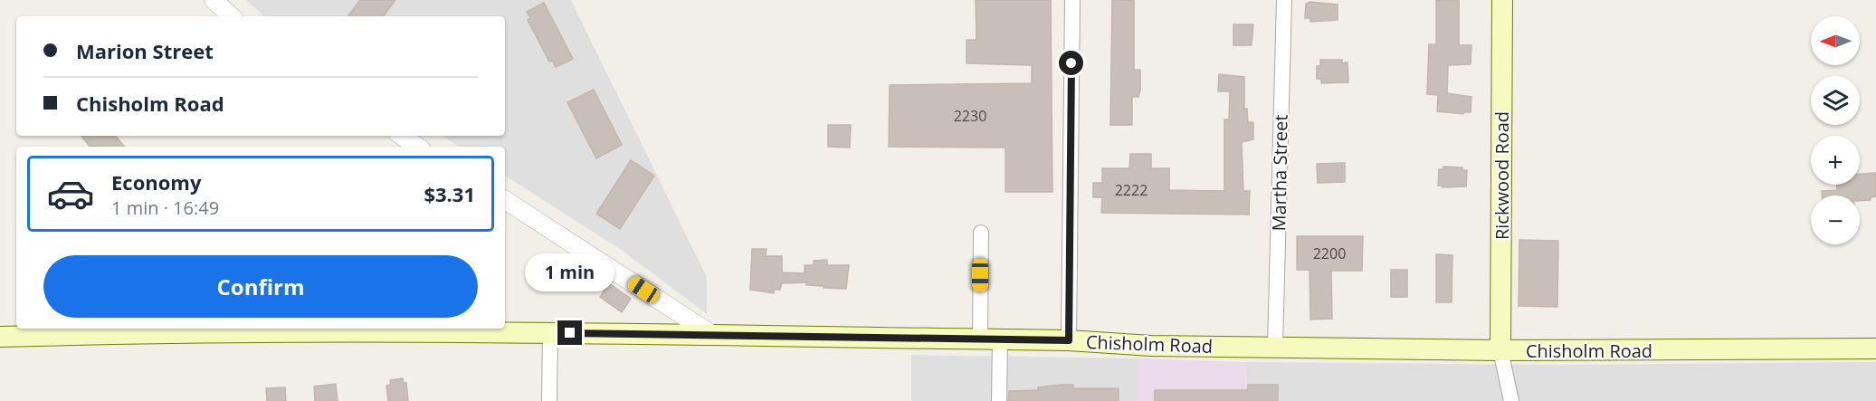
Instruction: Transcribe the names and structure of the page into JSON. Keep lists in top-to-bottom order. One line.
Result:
{"streets":{"main road":["Rickwood Road","Chisholm Road"],"street":["Martha Street"]},"crossings":[["Martha Street","Chisholm Road"],["Rickwood Road","Chisholm Road"]],"house_numbers":["2230","2222","2200"],"north":"left","page":{"map_buttons":["+","−"],"banner":["Marion Street","Chisholm Road"],"list":[{"name":"Economy","note":"1 min · 16:49","value":"$3.31"}],"buttons":"Confirm","bubble":"1 min"}}
